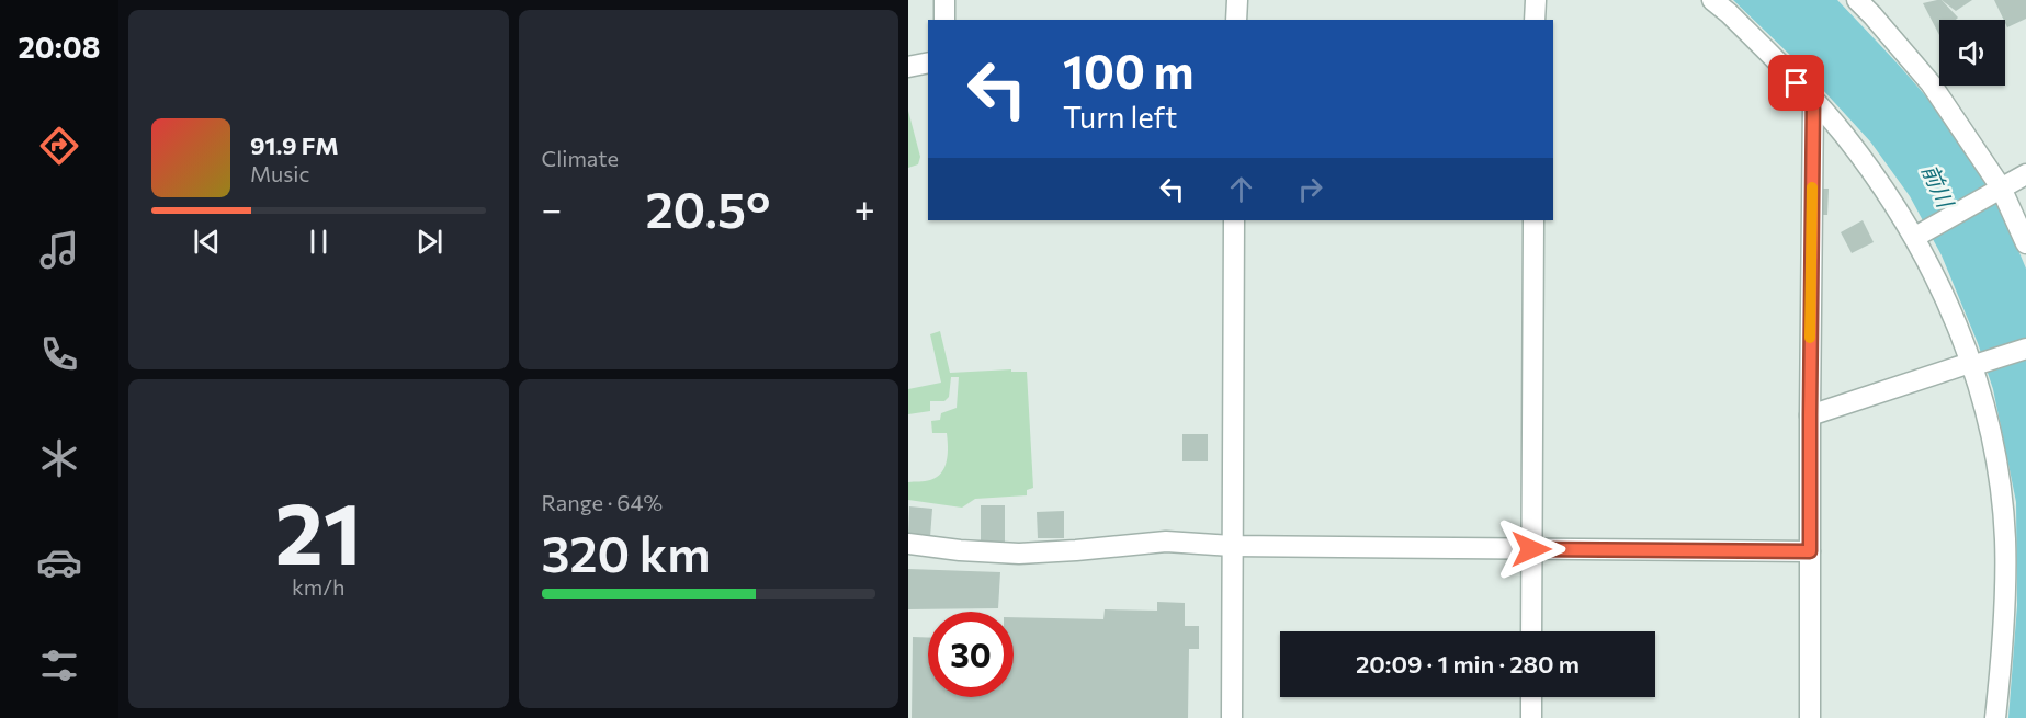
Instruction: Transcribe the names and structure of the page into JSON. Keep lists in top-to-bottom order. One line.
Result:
{"water":["前川"],"page":{"tabs":"20:08","tile":["Climate",["21","km/h"],["Range · 64%","320 km"]],"turn":["100 m","Turn left"],"song":["91.9 FM","Music"],"heat":["−","20.5°","+"],"limit":"30","trip":"20:09 · 1 min · 280 m"}}
